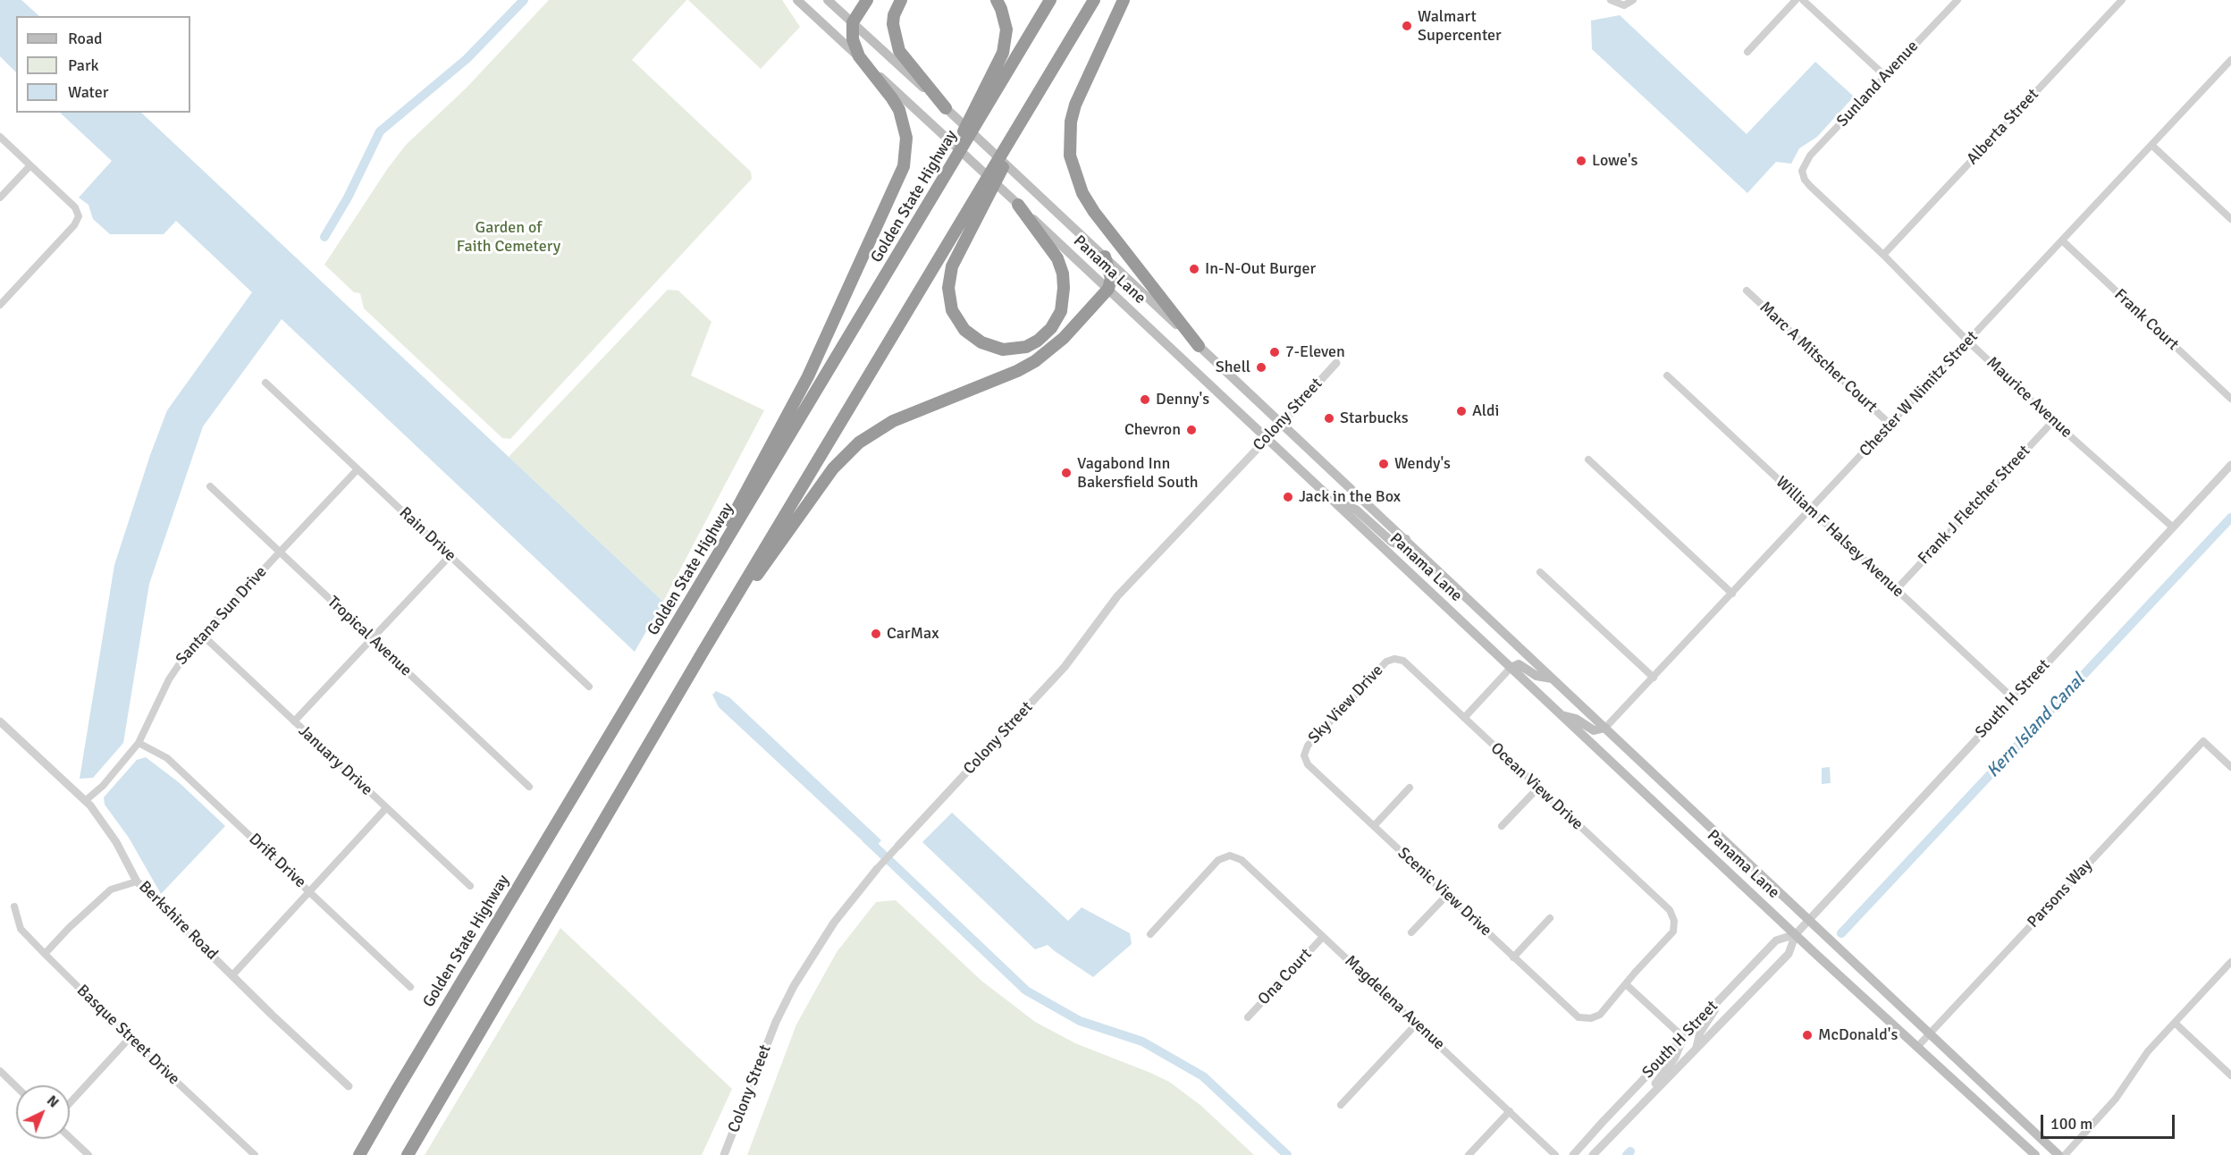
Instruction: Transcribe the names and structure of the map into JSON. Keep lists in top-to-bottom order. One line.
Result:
{"streets":{"highway":["Golden State Highway"],"main road":["Panama Lane"],"street":["Sunland Avenue","Alberta Street","Frank Court","Marc A Mitscher Court","Chester W Nimitz Street","Maurice Avenue","Colony Street","Frank J Fletcher Street","Rain Drive","William F Halsey Avenue","Santana Sun Drive","Tropical Avenue","South H Street","Sky View Drive","January Drive","Ocean View Drive","Drift Drive","Scenic View Drive","Parsons Way","Berkshire Road","Ona Court","Magdelena Avenue","Basque Street Drive"]},"crossings":[["Sunland Avenue","Maurice Avenue"],["Alberta Street","Maurice Avenue"],["Panama Lane","Chester W Nimitz Street"],["Panama Lane","Colony Street"],["Panama Lane","South H Street"],["Panama Lane","Parsons Way"],["Frank Court","Chester W Nimitz Street"],["Marc A Mitscher Court","Chester W Nimitz Street"],["Chester W Nimitz Street","Maurice Avenue"],["Chester W Nimitz Street","William F Halsey Avenue"],["Maurice Avenue","Frank J Fletcher Street"],["Maurice Avenue","South H Street"],["Frank J Fletcher Street","William F Halsey Avenue"],["Rain Drive","Santana Sun Drive"],["William F Halsey Avenue","South H Street"],["Santana Sun Drive","Tropical Avenue"],["Santana Sun Drive","January Drive"],["Santana Sun Drive","Drift Drive"],["Santana Sun Drive","Berkshire Road"],["Sky View Drive","Ocean View Drive"],["Sky View Drive","Scenic View Drive"],["Ocean View Drive","Scenic View Drive"],["Ona Court","Magdelena Avenue"]],"water":["Kern Island Canal"],"parks":["Garden of Faith Cemetery"],"places":["Walmart Supercenter","Lowe's","In-N-Out Burger","7-Eleven","Shell","Denny's","Aldi","Starbucks","Chevron","Wendy's","Vagabond Inn Bakersfield South","Jack in the Box","CarMax","McDonald's"],"legend":["Road","Park","Water"],"scale_bar":"100 m","north":"top right"}
